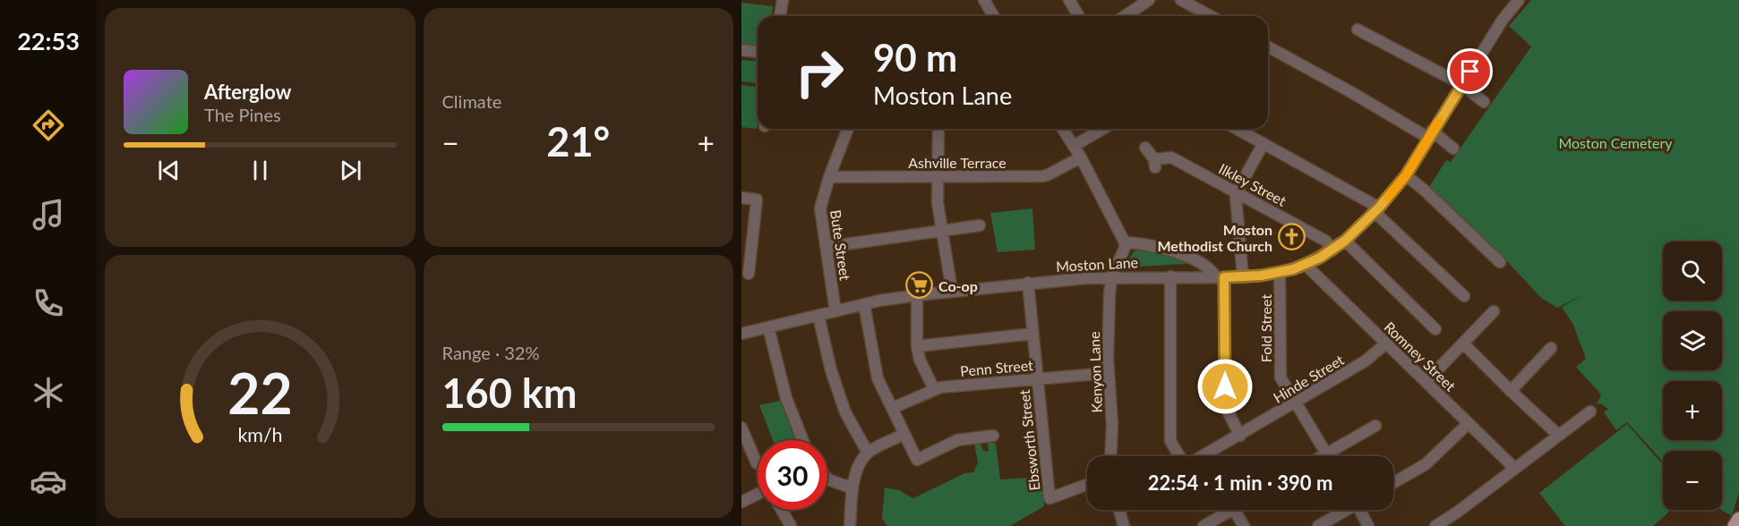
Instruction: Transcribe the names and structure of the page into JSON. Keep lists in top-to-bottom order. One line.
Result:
{"streets":{"street":["Ashville Terrace","Ilkley Street","Bute Street","Moston Lane","Fold Street","Romney Street","Penn Street","Kenyon Lane","Hinde Street","Ebsworth Street"]},"crossings":[["Ashville Terrace","Bute Street"],["Ilkley Street","Moston Lane"],["Bute Street","Moston Lane"],["Moston Lane","Fold Street"],["Moston Lane","Romney Street"],["Moston Lane","Kenyon Lane"],["Moston Lane","Ebsworth Street"],["Fold Street","Hinde Street"],["Romney Street","Hinde Street"],["Penn Street","Kenyon Lane"],["Penn Street","Ebsworth Street"]],"parks":["Moston Cemetery"],"places":{"church":["Moston Methodist Church"],"supermarket":["Co-op"]},"page":{"tabs":"22:53","tile":["Climate",["Range · 32%","160 km"]],"turn":["90 m","Moston Lane"],"song":["Afterglow","The Pines"],"heat":["−","21°","+"],"map_buttons":["+","−"],"limit":"30","trip":"22:54 · 1 min · 390 m","gauge":["22","km/h"]}}
